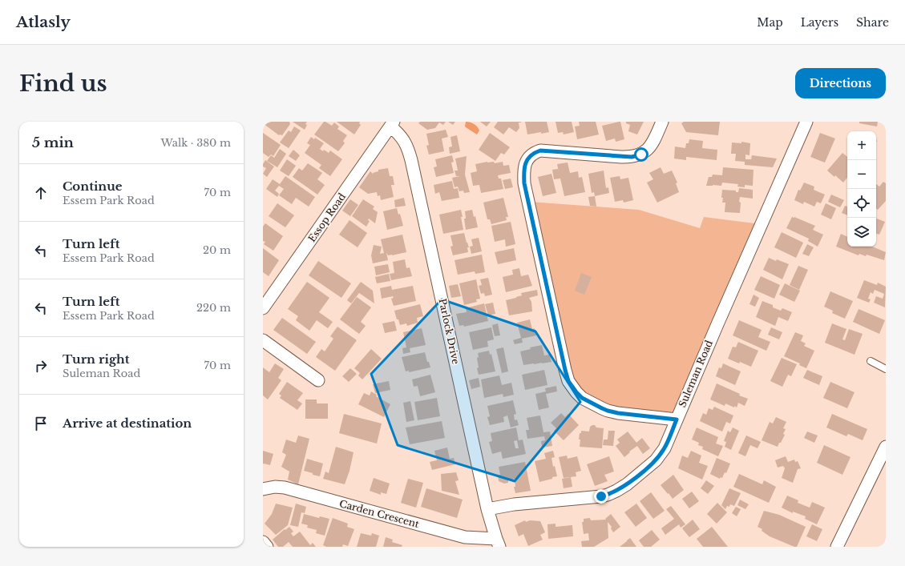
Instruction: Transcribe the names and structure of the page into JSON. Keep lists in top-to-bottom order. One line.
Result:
{"streets":{"street":["Essop Road","Parlock Drive","Suleman Road","Carden Crescent"]},"crossings":[["Essop Road","Parlock Drive"],["Parlock Drive","Suleman Road"],["Parlock Drive","Carden Crescent"]],"page":{"header":"Atlasly","nav":["Map","Layers","Share"],"buttons":"Directions","title":"Find us","heading":["5 min","Walk · 380 m"],"map_buttons":["+","−"],"list":[["Continue","Essem Park Road","70 m"],["Turn left","Essem Park Road","20 m"],["Turn left","Essem Park Road","220 m"],["Turn right","Suleman Road","70 m"],"Arrive at destination"]}}
